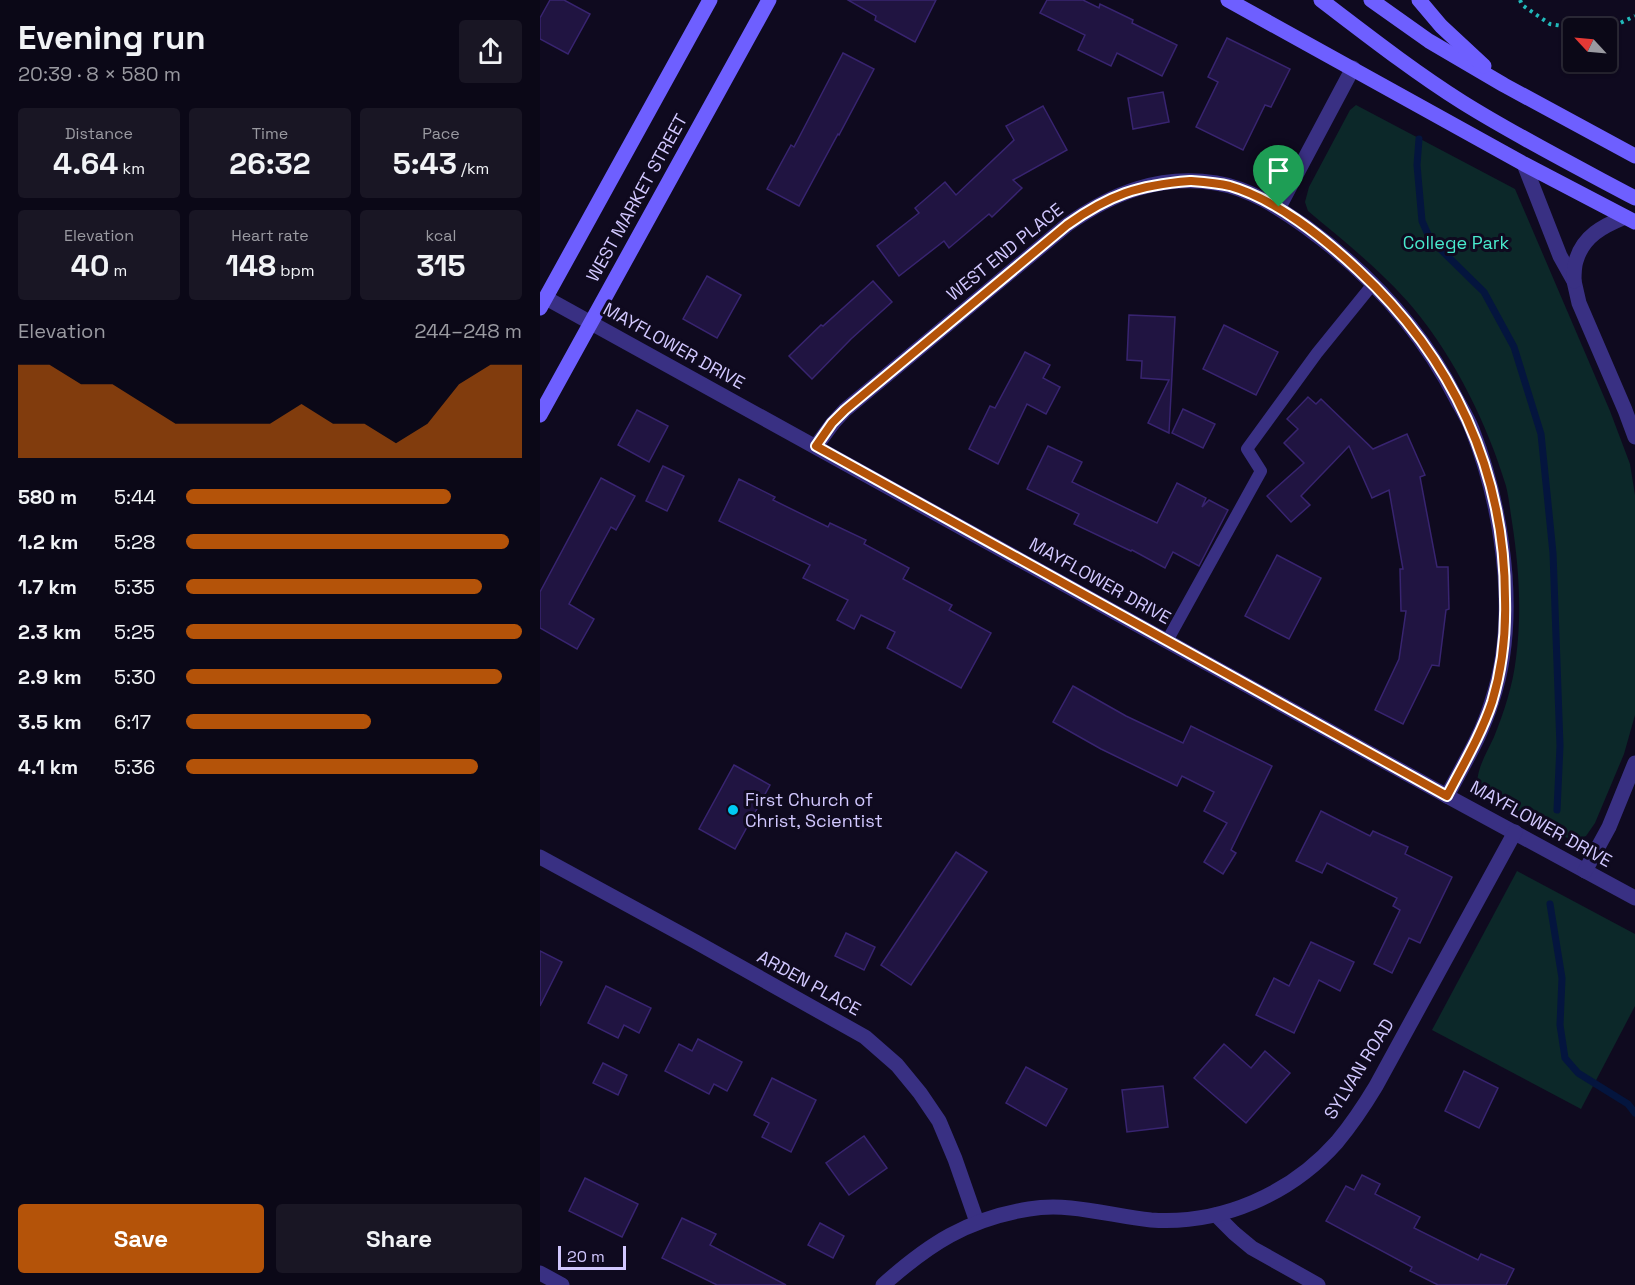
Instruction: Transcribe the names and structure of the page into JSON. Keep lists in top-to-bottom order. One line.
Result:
{"streets":{"main road":["WEST MARKET STREET"],"street":["WEST END PLACE","MAYFLOWER DRIVE","ARDEN PLACE","SYLVAN ROAD"]},"crossings":[["WEST MARKET STREET","MAYFLOWER DRIVE"],["WEST END PLACE","MAYFLOWER DRIVE"],["MAYFLOWER DRIVE","SYLVAN ROAD"],["ARDEN PLACE","SYLVAN ROAD"]],"parks":["College Park"],"places":["First Church of Christ, Scientist"],"scale_bar":"20 m","north":"top left","page":{"heading":["Evening run","20:39 · 8 × 580 m"],"stats":[["Distance","4.64 km"],["Time","26:32"],["Pace","5:43 /km"],["Elevation","40 m"],["Heart rate","148 bpm"],["kcal","315"]],"chart":["Elevation","244–248 m"],"list":[{"name":"580 m","note":"5:44"},{"name":"1.2 km","note":"5:28"},{"name":"1.7 km","note":"5:35"},{"name":"2.3 km","note":"5:25"},{"name":"2.9 km","note":"5:30"},{"name":"3.5 km","note":"6:17"},{"name":"4.1 km","note":"5:36"}],"buttons":["Save","Share"],"scale":"20 m"}}
